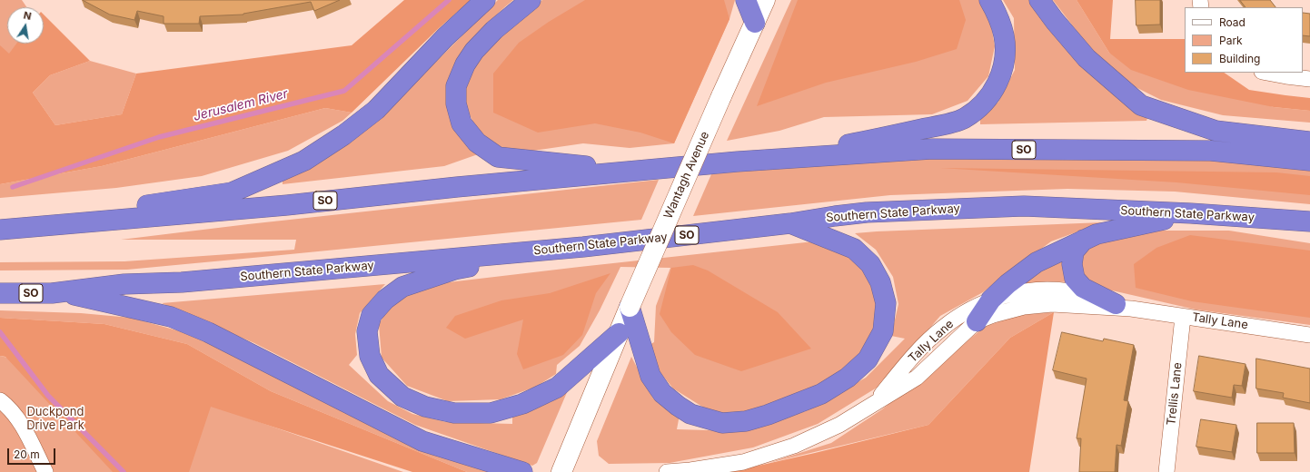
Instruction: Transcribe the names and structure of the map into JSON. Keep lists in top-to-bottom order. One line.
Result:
{"streets":{"highway":["SO","Southern State Parkway"],"main road":["Wantagh Avenue"],"street":["Tally Lane","Trellis Lane"]},"crossings":[["Tally Lane","Trellis Lane"]],"water":["Jerusalem River"],"parks":["Duckpond Drive Park"],"legend":["Road","Park","Building"],"scale_bar":"20 m","north":"top"}
